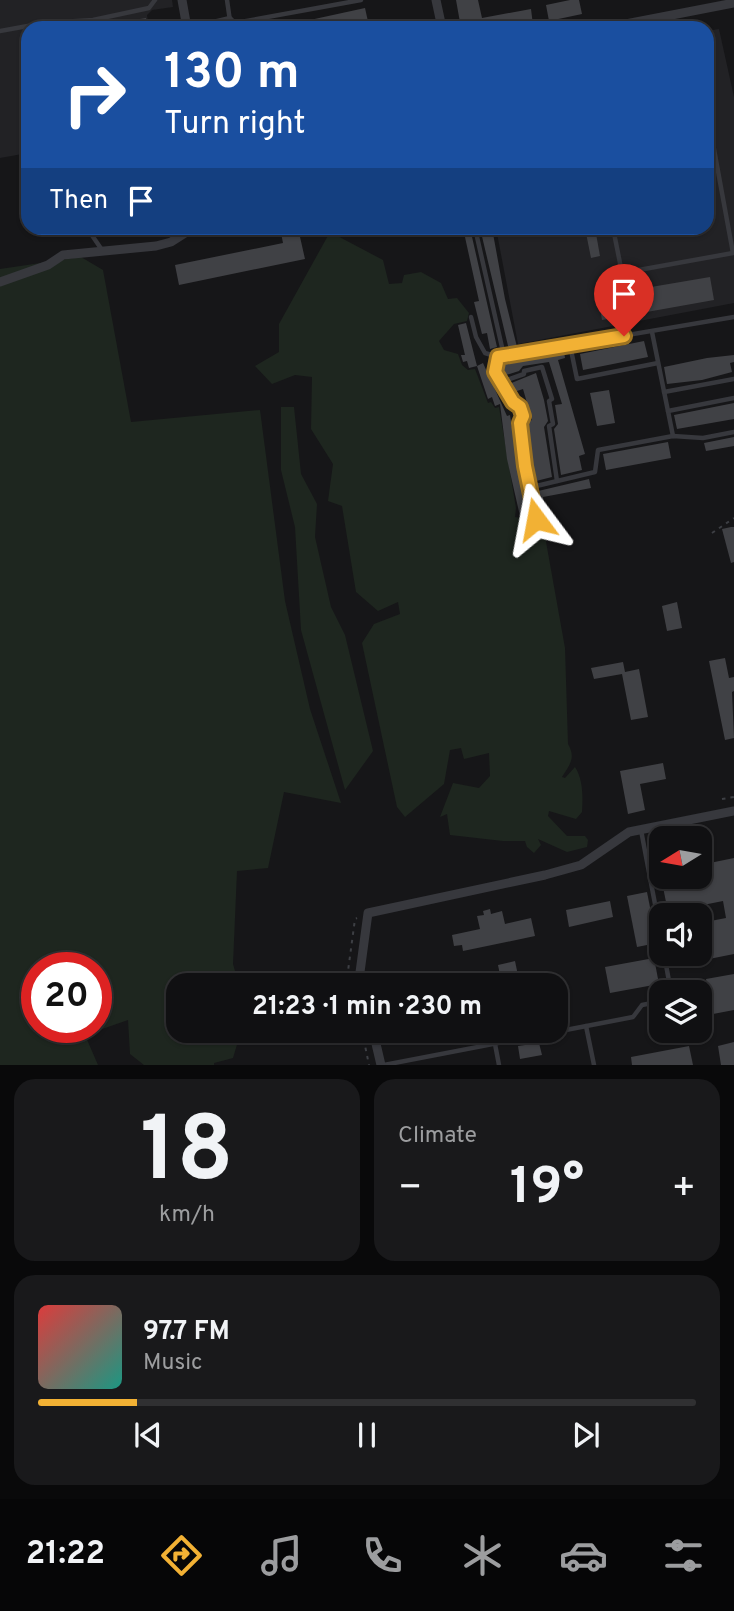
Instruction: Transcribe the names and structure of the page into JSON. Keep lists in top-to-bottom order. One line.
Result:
{"north":"left","page":{"turn":["130 m","Turn right"],"then":"Then","limit":"20","trip":"21:23 · 1 min · 230 m","tile":[["18","km/h"],"Climate"],"heat":["−","19°","+"],"song":["97.7 FM","Music"],"tabs":"21:22"}}
